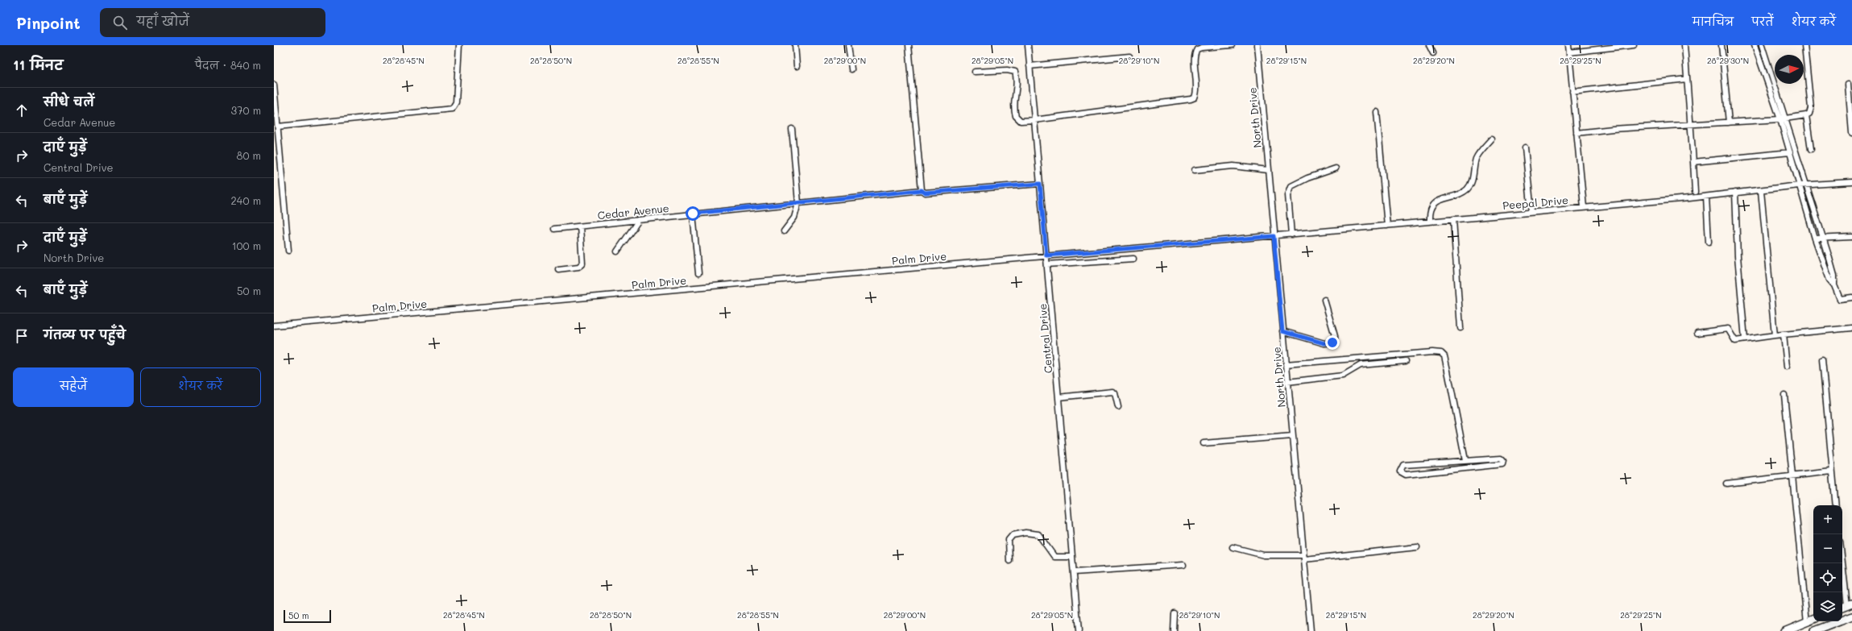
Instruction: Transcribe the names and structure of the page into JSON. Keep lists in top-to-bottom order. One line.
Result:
{"streets":{"street":["North Drive","Peepal Drive","Cedar Avenue","Palm Drive","Central Drive"]},"crossings":[["North Drive","Peepal Drive"],["North Drive","Palm Drive"],["Peepal Drive","Palm Drive"],["Cedar Avenue","Central Drive"],["Palm Drive","Central Drive"]],"scale_bar":"50 m","north":"right","page":{"header":"Pinpoint","search":"यहाँ खोजें","nav":["मानचित्र","परतें","शेयर करें"],"heading":["11 मिनट","पैदल · 840 m"],"list":[["सीधे चलें","Cedar Avenue","370 m"],["दाएँ मुड़ें","Central Drive","80 m"],["बाएँ मुड़ें","240 m"],["दाएँ मुड़ें","North Drive","100 m"],["बाएँ मुड़ें","50 m"],"गंतव्य पर पहुँचे"],"buttons":["सहेजें","शेयर करें"],"map_buttons":["+","−"],"scale":"50 m"},"coordinates":["28°28'45\"N","28°28'50\"N","28°28'55\"N","28°29'00\"N","28°29'05\"N","28°29'10\"N","28°29'15\"N","28°29'20\"N","28°29'25\"N","28°29'30\"N"]}
